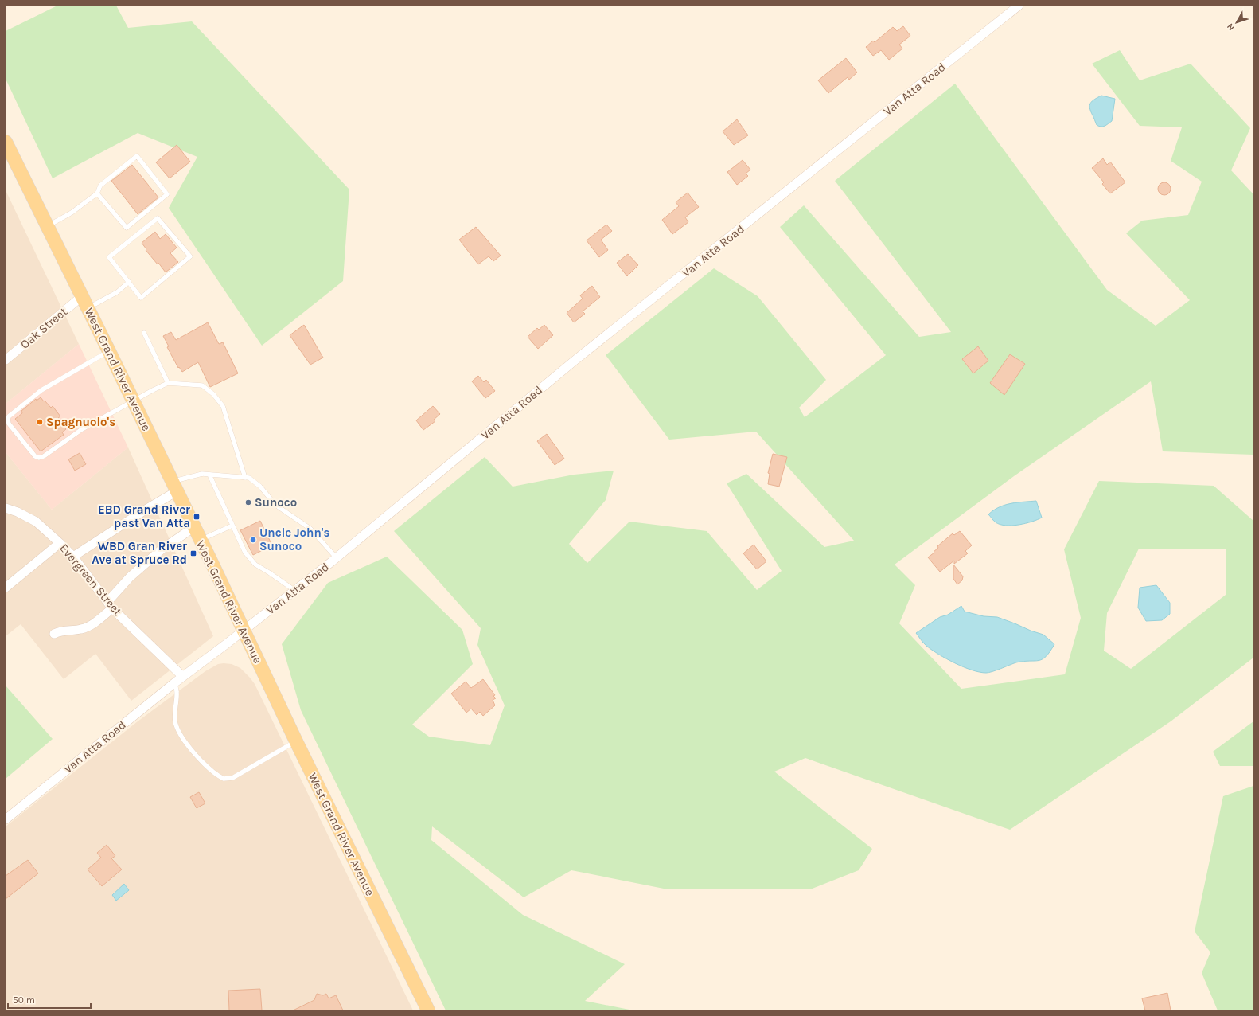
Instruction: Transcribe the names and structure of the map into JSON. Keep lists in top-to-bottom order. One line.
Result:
{"streets":{"main road":["West Grand River Avenue"],"street":["Van Atta Road","Oak Street","Evergreen Street"]},"crossings":[["Van Atta Road","West Grand River Avenue"],["Van Atta Road","Evergreen Street"],["Oak Street","West Grand River Avenue"]],"places":{"other":["Spagnuolo's","Sunoco","Uncle John's Sunoco"],"transit":["EBD Grand River past Van Atta","WBD Gran River Ave at Spruce Rd"]},"scale_bar":"50 m","north":"bottom left"}
